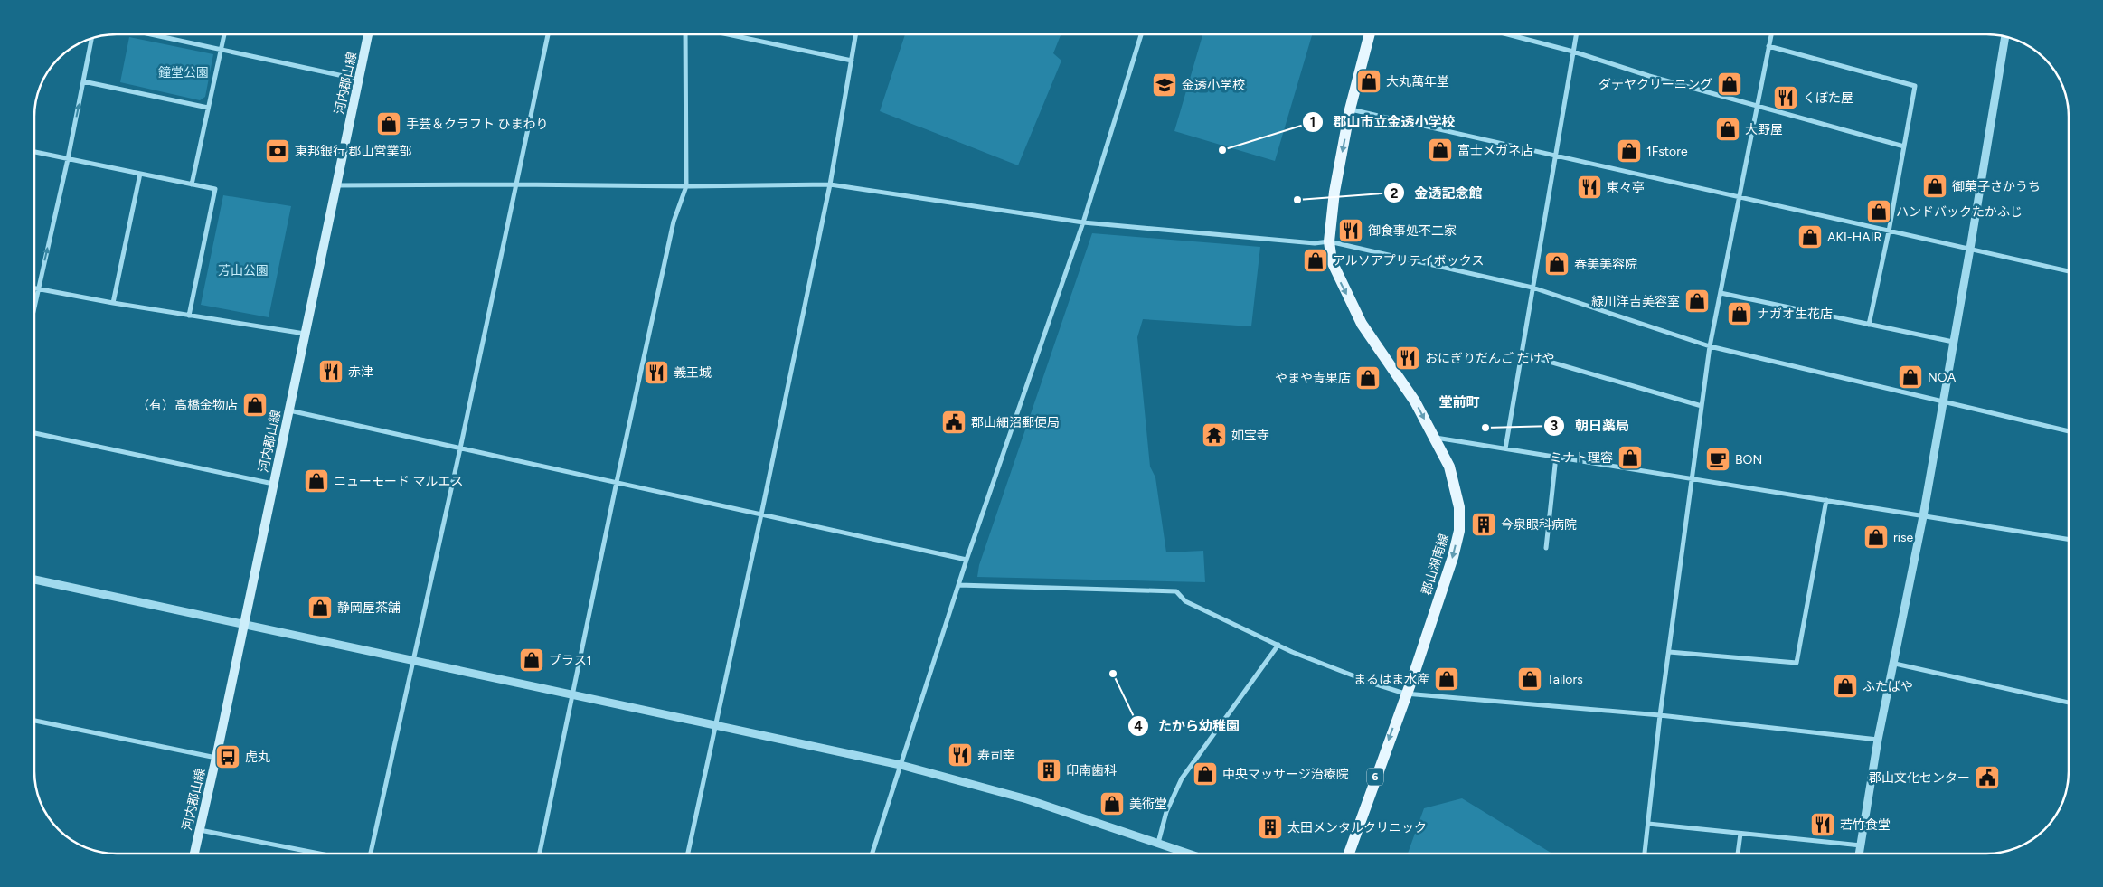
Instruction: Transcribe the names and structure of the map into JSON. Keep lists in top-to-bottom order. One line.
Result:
{"streets":{"main road":["河内郡山線","郡山湖南線","6"]},"one_way":["郡山湖南線"],"districts":["堂前町"],"parks":["鐘堂公園","芳山公園"],"places":{"shop":["大丸萬年堂","ダテヤクリーニング","手芸＆クラフト ひまわり","大野屋","富士メガネ店","1Fstore","御菓子さかうち","ハンドバックたかふじ","AKI-HAIR","アルソアプリテイボックス","春美美容院","緑川洋吉美容室","ナガオ生花店","NOA","やまや青果店","（有）高橋金物店","ミナト理容","ニューモード マルエス","rise","静岡屋茶舗","プラス1","まるはま水産","Tailors","ふたばや","中央マッサージ治療院","美術堂"],"school or university":["金透小学校"],"restaurant":["くぼた屋","東々亭","御食事処不二家","おにぎりだんご たけや","赤津","義王城","寿司幸","若竹食堂"],"other":["郡山市立金透小学校","金透記念館","朝日薬局","たから幼稚園"],"bank":["東邦銀行 郡山営業部"],"public building":["郡山細沼郵便局","郡山文化センター"],"temple":["如宝寺"],"cafe":["BON"],"building":["今泉眼科病院","印南歯科","太田メンタルクリニック"],"bus stop":["虎丸"]}}
